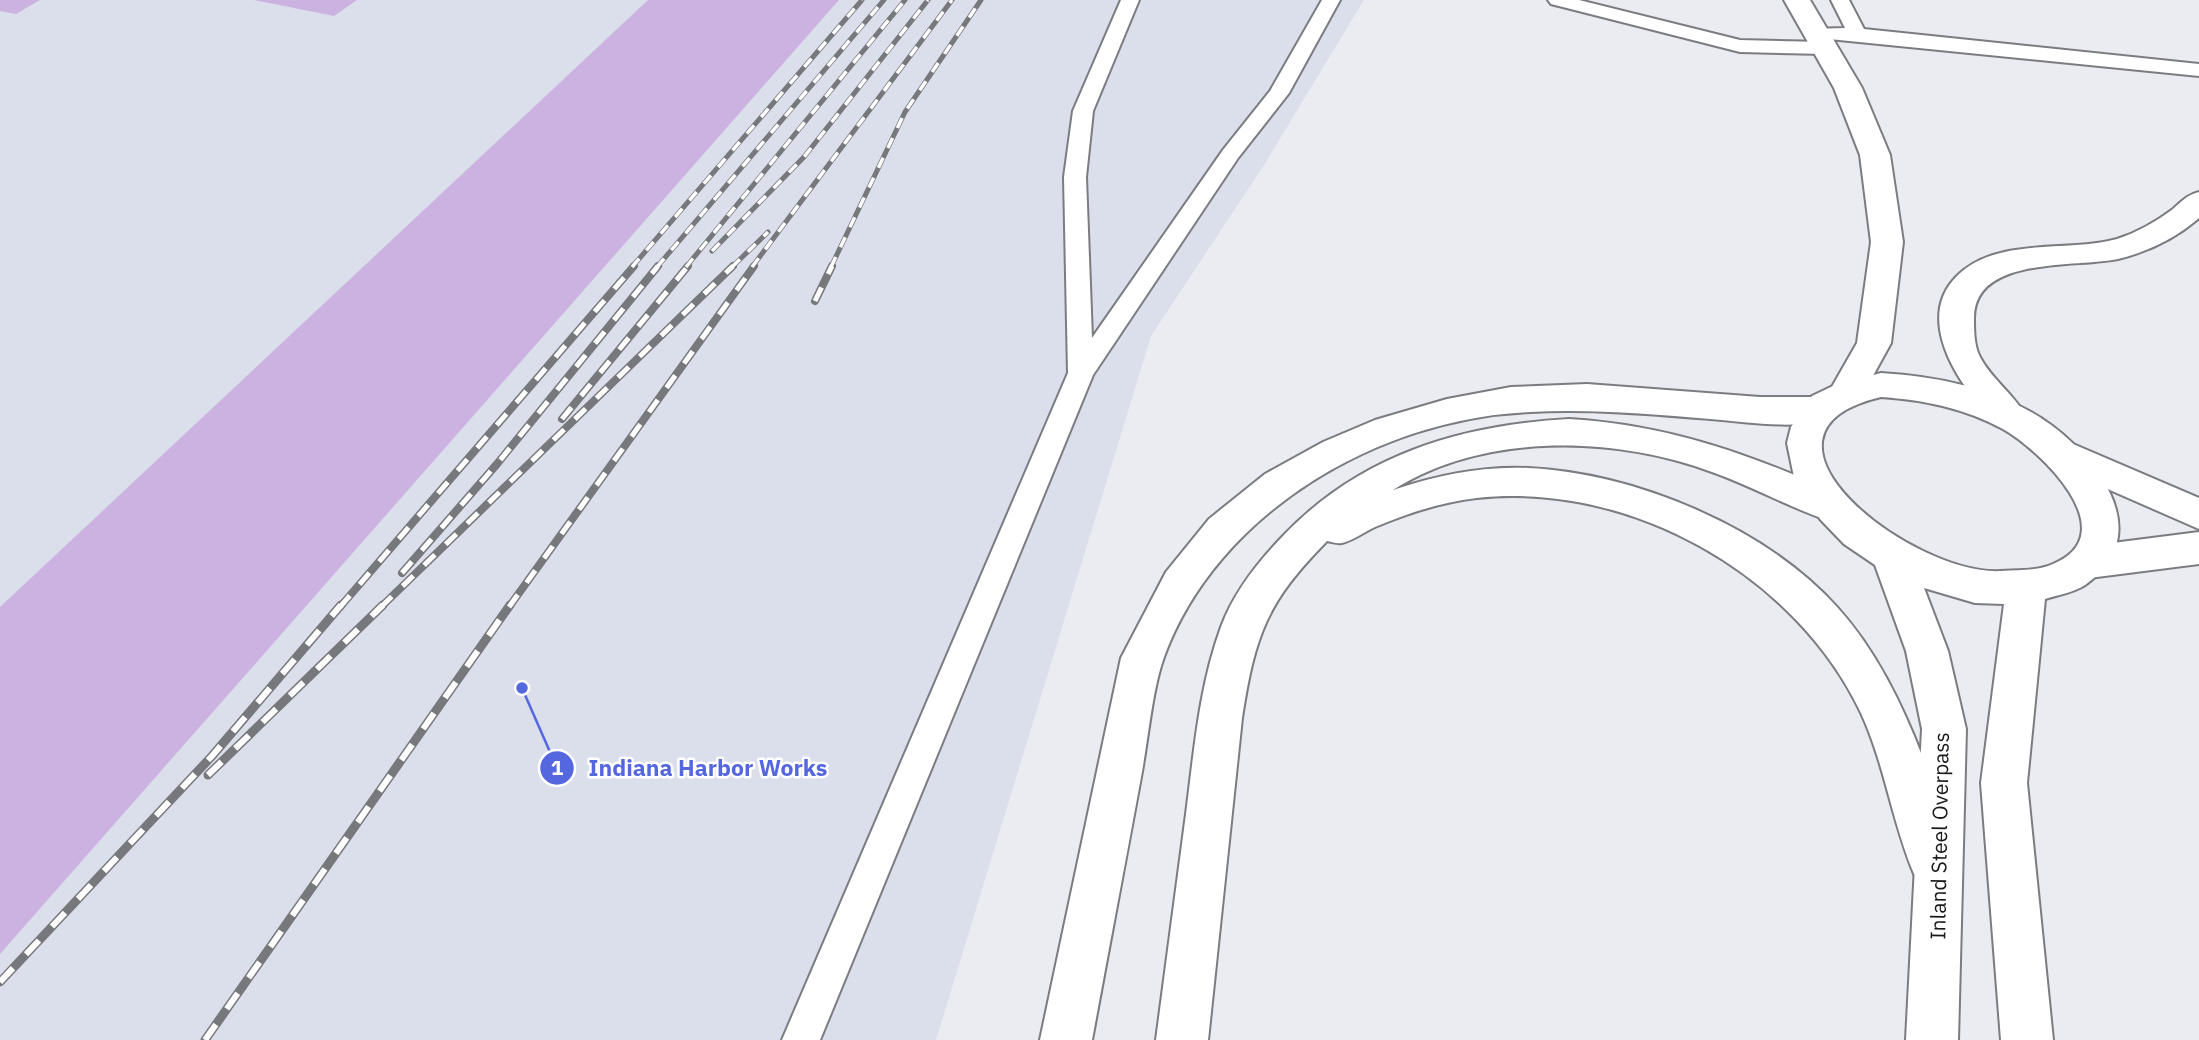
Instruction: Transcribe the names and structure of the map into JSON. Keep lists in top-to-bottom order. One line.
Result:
{"streets":{"street":["Inland Steel Overpass"]},"places":["Indiana Harbor Works"]}
